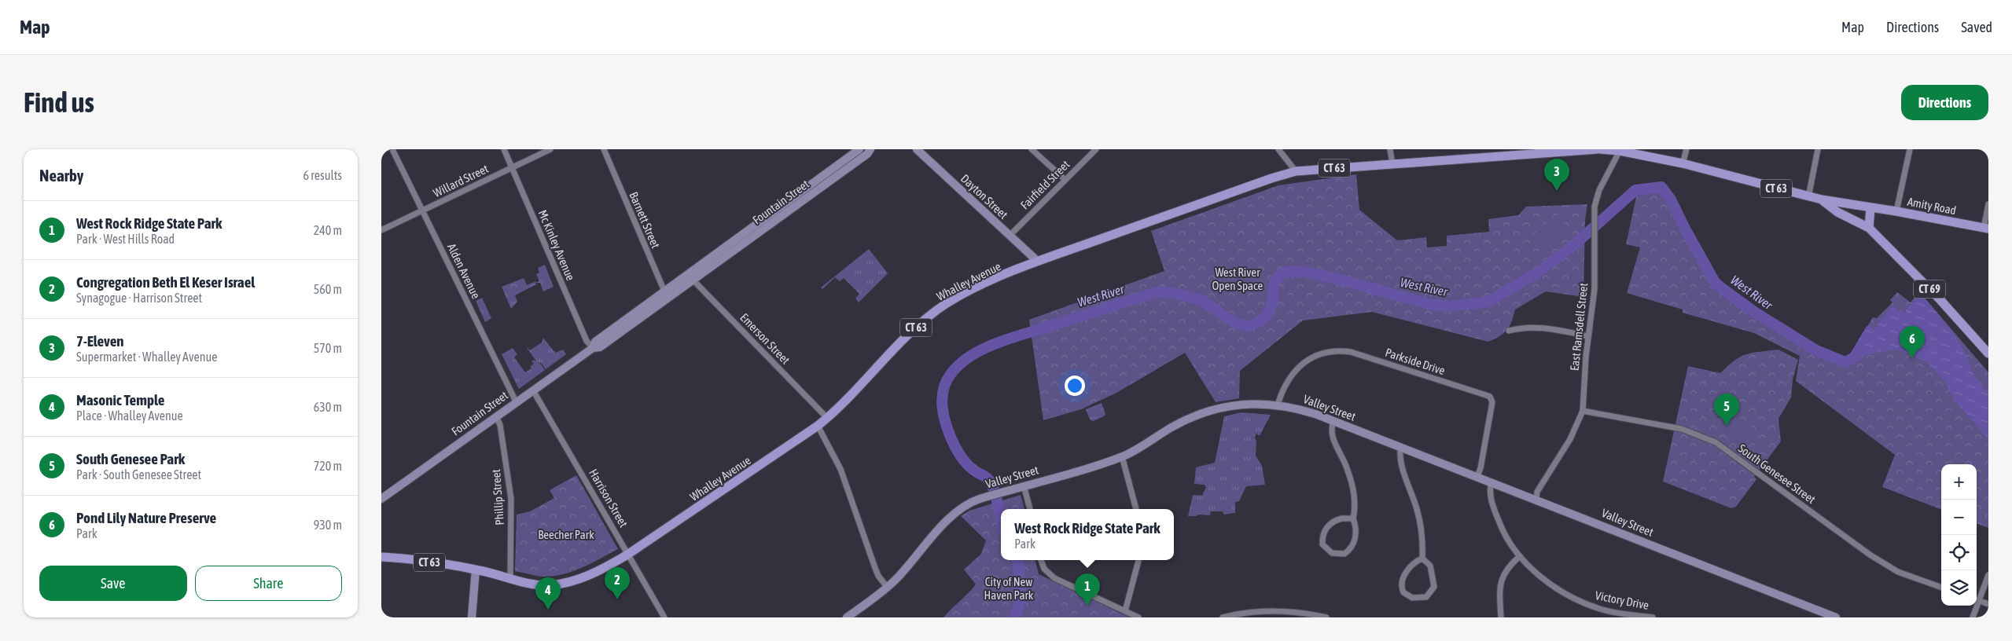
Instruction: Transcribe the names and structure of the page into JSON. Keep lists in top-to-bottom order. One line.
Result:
{"streets":{"main road":["CT 63","Amity Road","Whalley Avenue","CT 69"],"street":["Willard Street","Fairfield Street","Dayton Street","Fountain Street","Barnett Street","Mc Kinley Avenue","Alden Avenue","East Ramsdell Street","Emerson Street","Parkside Drive","Valley Street","South Genesee Street","Phillip Street","Harrison Street","Victory Drive"]},"crossings":[["CT 63","Amity Road"],["CT 63","CT 69"],["CT 63","East Ramsdell Street"],["Willard Street","Mc Kinley Avenue"],["Willard Street","Alden Avenue"],["Fairfield Street","Dayton Street"],["Dayton Street","Whalley Avenue"],["Fountain Street","Barnett Street"],["Fountain Street","Mc Kinley Avenue"],["Fountain Street","Alden Avenue"],["Fountain Street","Emerson Street"],["Fountain Street","Phillip Street"],["Fountain Street","Harrison Street"],["Whalley Avenue","Emerson Street"],["Whalley Avenue","Phillip Street"],["Whalley Avenue","Harrison Street"],["East Ramsdell Street","Valley Street"],["East Ramsdell Street","South Genesee Street"],["Parkside Drive","Valley Street"],["Valley Street","Victory Drive"]],"water":["West River"],"parks":["West River Open Space","Beecher Park","City of New Haven Park"],"page":{"header":"Map","nav":["Map","Directions","Saved"],"buttons":["Directions",["Save","Share"]],"title":"Find us","heading":["Nearby","6 results"],"pins":["3","6","5","2","1","4"],"list":[{"mark":"1","name":"West Rock Ridge State Park","note":"Park · West Hills Road","value":"240 m"},{"mark":"2","name":"Congregation Beth El Keser Israel","note":"Synagogue · Harrison Street","value":"560 m"},{"mark":"3","name":"7-Eleven","note":"Supermarket · Whalley Avenue","value":"570 m"},{"mark":"4","name":"Masonic Temple","note":"Place · Whalley Avenue","value":"630 m"},{"mark":"5","name":"South Genesee Park","note":"Park · South Genesee Street","value":"720 m"},{"mark":"6","name":"Pond Lily Nature Preserve","note":"Park","value":"930 m"}],"map_buttons":["+","−"],"popup":["West Rock Ridge State Park","Park"]}}
